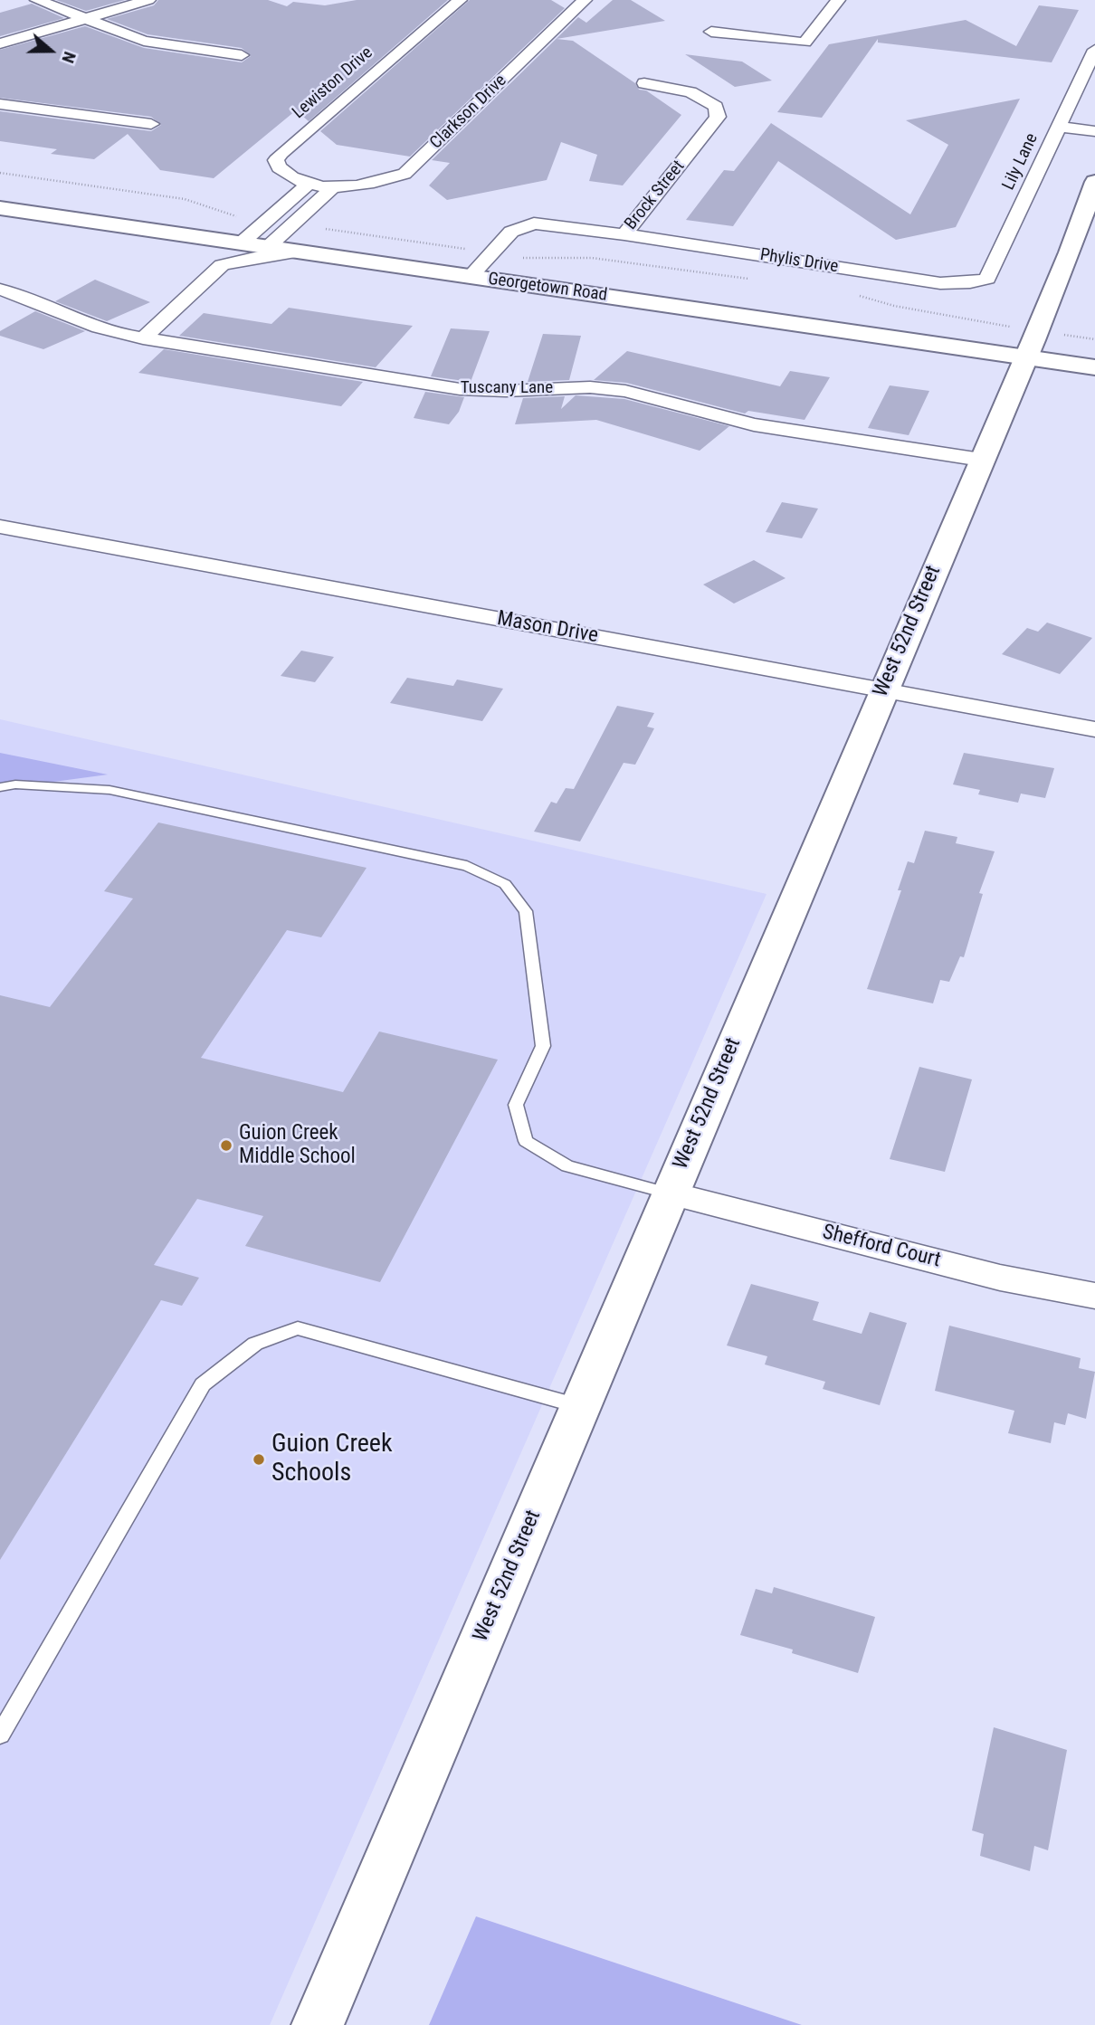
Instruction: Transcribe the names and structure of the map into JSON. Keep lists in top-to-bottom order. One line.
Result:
{"streets":{"street":["Lewiston Drive","Clarkson Drive","Lily Lane","Brock Street","Phylis Drive","Georgetown Road","Tuscany Lane","Mason Drive","West 52nd Street","Shefford Court"]},"crossings":[["Lewiston Drive","Clarkson Drive"],["Lily Lane","Phylis Drive"],["Brock Street","Phylis Drive"],["Brock Street","Georgetown Road"],["Georgetown Road","West 52nd Street"],["Tuscany Lane","West 52nd Street"],["Mason Drive","West 52nd Street"],["West 52nd Street","Shefford Court"]],"places":["Guion Creek Middle School","Guion Creek Schools"],"north":"right"}
